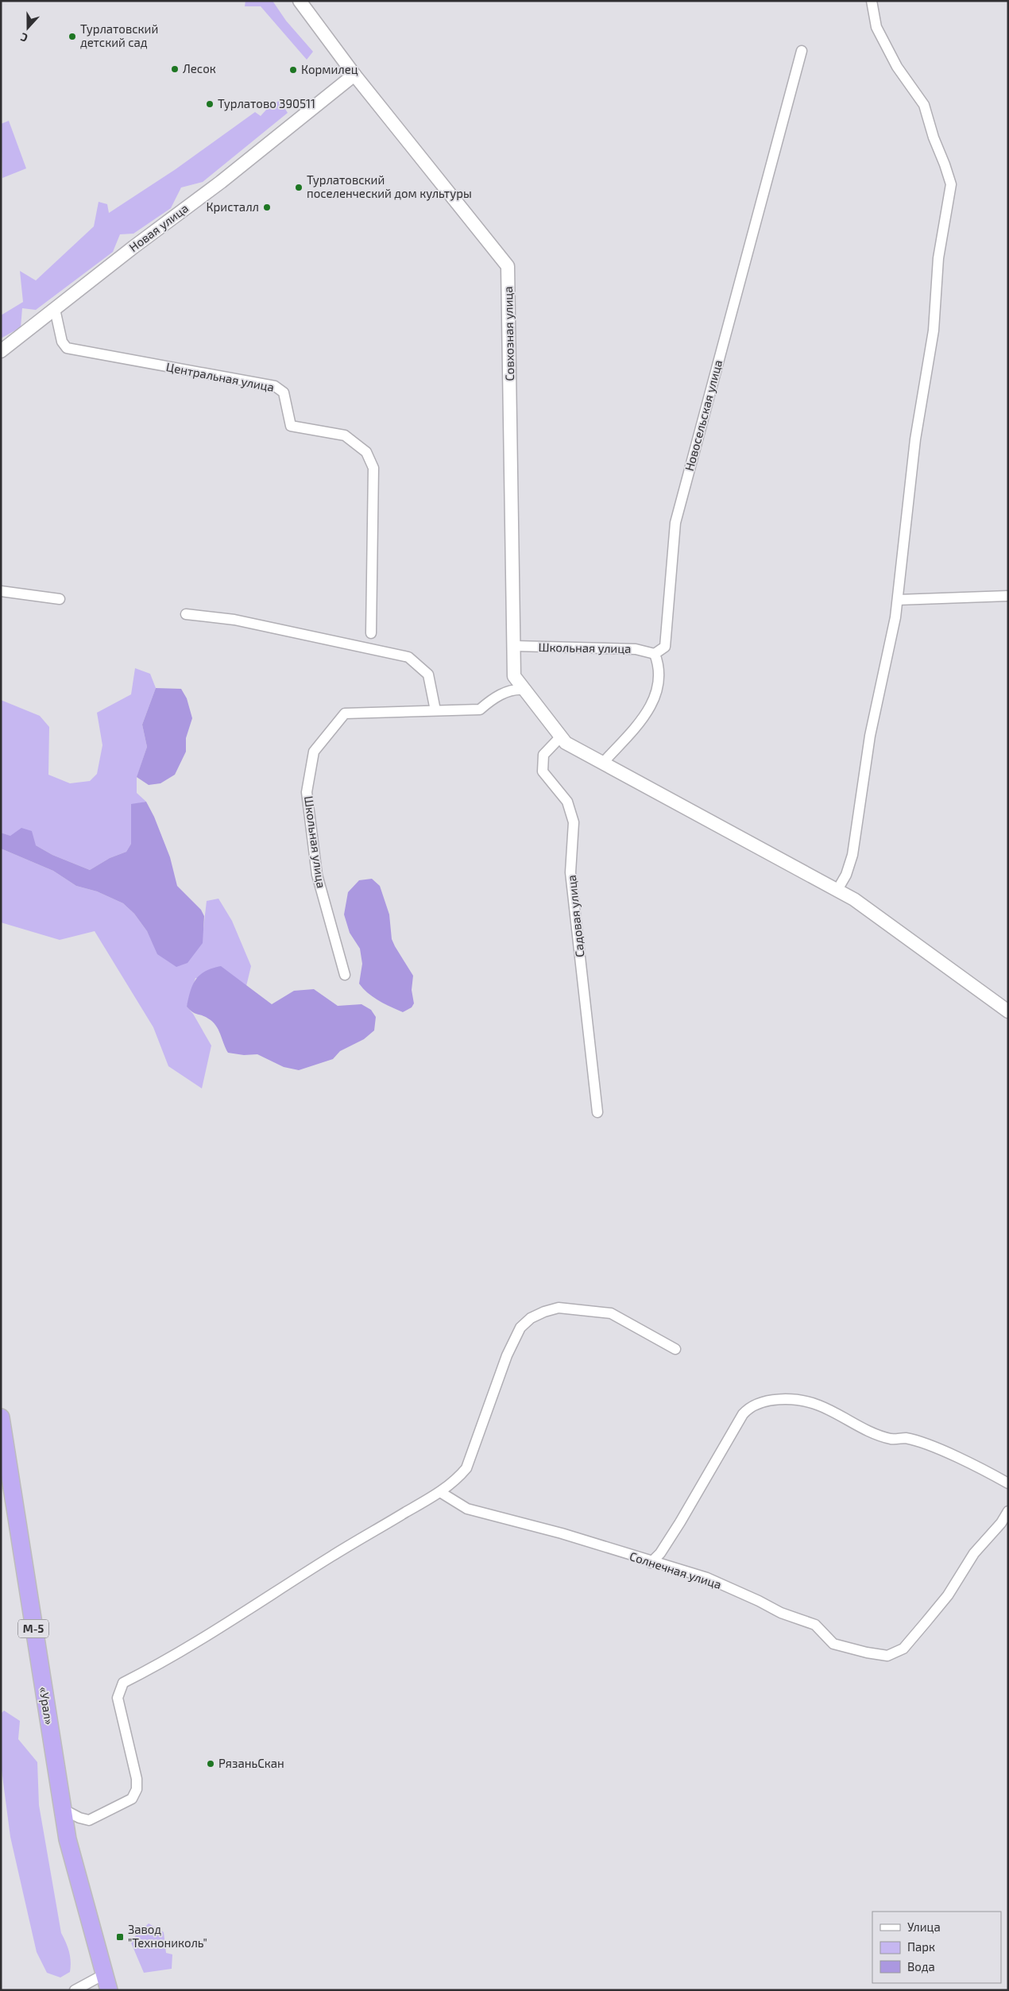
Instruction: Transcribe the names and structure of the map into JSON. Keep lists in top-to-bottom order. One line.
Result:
{"streets":{"highway":["М-5","«Урал»"],"street":["Новая улица","Совхозная улица","Центральная улица","Новосельская улица","Школьная улица","Садовая улица","Солнечная улица"]},"crossings":[["Новая улица","Совхозная улица"],["Новая улица","Центральная улица"],["Совхозная улица","Школьная улица"],["Совхозная улица","Садовая улица"],["Новосельская улица","Школьная улица"]],"places":{"other":["Турлатовский детский сад","Лесок","Кормилец","Турлатово 390511","Турлатовский поселенческий дом культуры","Кристалл","РязаньСкан"],"transit":["Завод \"Технониколь\""]},"legend":["Улица","Парк","Вода"],"north":"bottom"}
